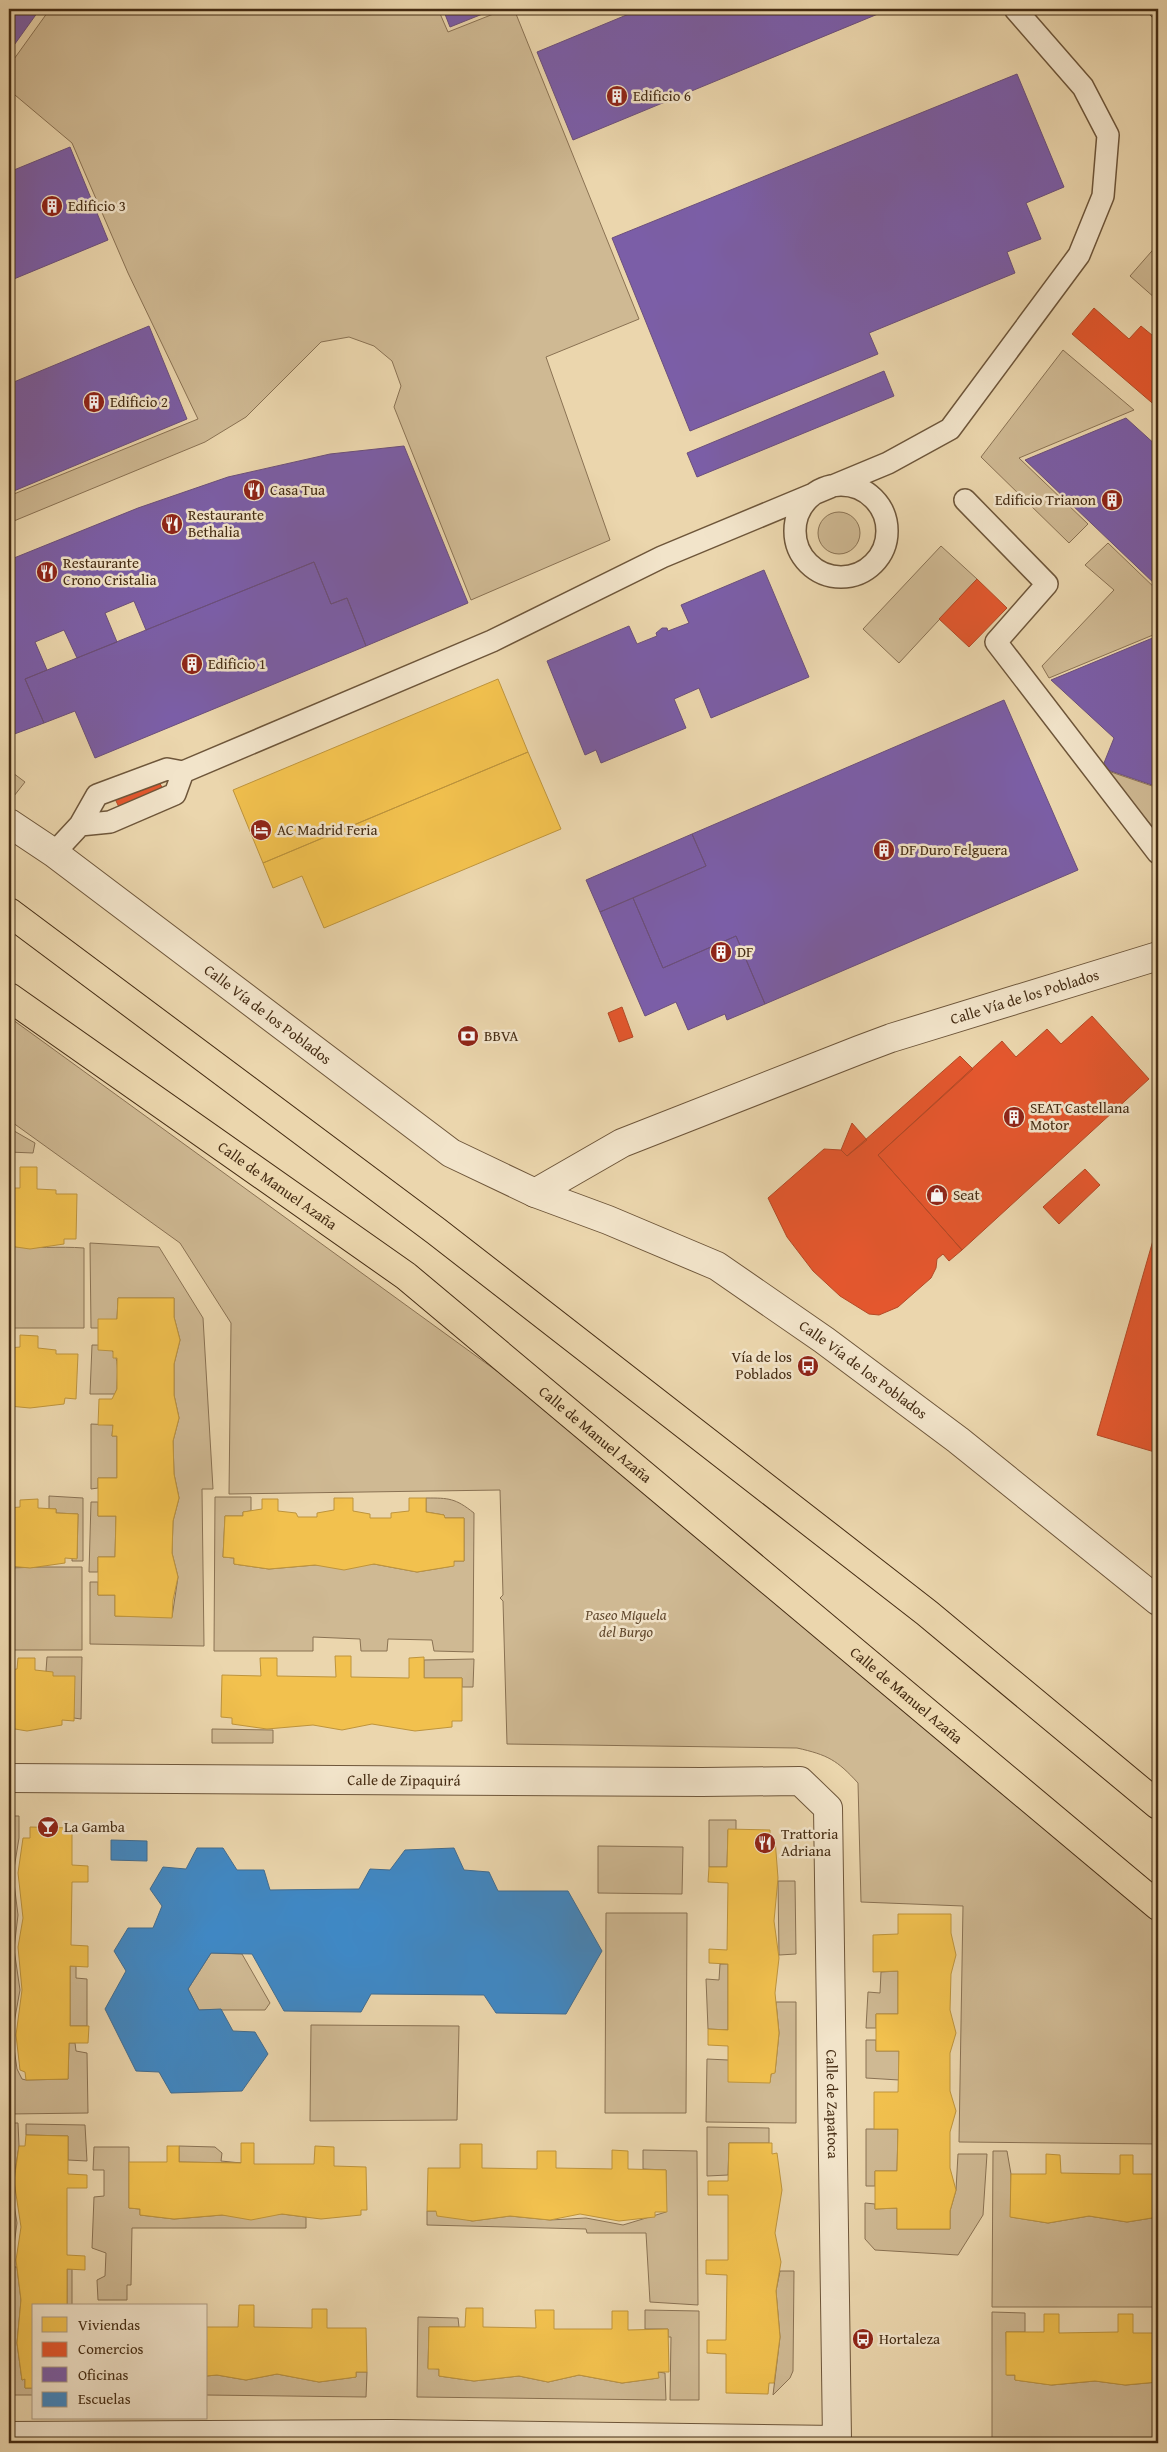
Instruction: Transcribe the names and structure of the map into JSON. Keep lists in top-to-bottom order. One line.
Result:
{"streets":{"highway":["Calle de Manuel Azaña"],"street":["Calle Vía de los Poblados","Calle de Zipaquirá","Calle de Zapatoca"]},"crossings":[["Calle de Zipaquirá","Calle de Zapatoca"]],"parks":["Paseo Miguela del Burgo"],"places":{"building":["Edificio 6","Edificio 3","Edificio 2","Edificio Trianon","Edificio 1","DF Duro Felguera","DF","SEAT Castellana Motor"],"restaurant":["Casa Tua","Restaurante Bethalia","Restaurante Crono Cristalia","Trattoria Adriana"],"hotel":["AC Madrid Feria"],"bank":["BBVA"],"shop":["Seat"],"bus stop":["Vía de los Poblados","Hortaleza"],"bar":["La Gamba"]},"legend":["Viviendas","Comercios","Oficinas","Escuelas"]}
